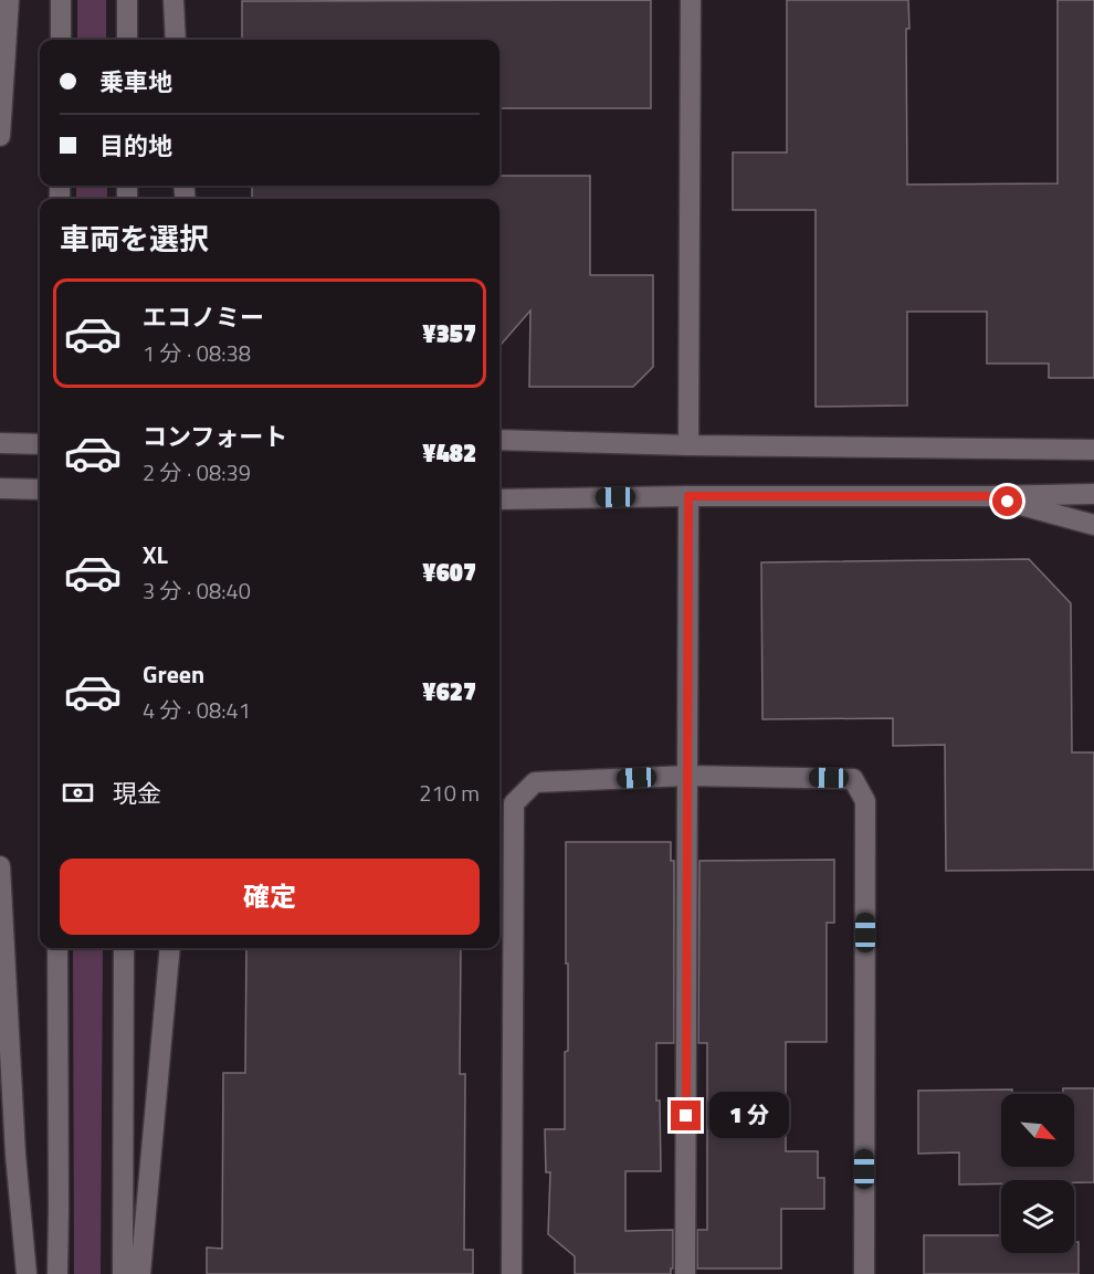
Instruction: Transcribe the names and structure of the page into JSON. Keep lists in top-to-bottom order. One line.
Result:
{"north":"bottom right","page":{"banner":["乗車地","目的地"],"heading":"車両を選択","list":[{"name":"エコノミー","note":"1 分 · 08:38","value":"¥357"},{"name":"コンフォート","note":"2 分 · 08:39","value":"¥482"},{"name":"XL","note":"3 分 · 08:40","value":"¥607"},{"name":"Green","note":"4 分 · 08:41","value":"¥627"}],"pay":["現金","210 m"],"buttons":"確定","bubble":"1 分"}}
